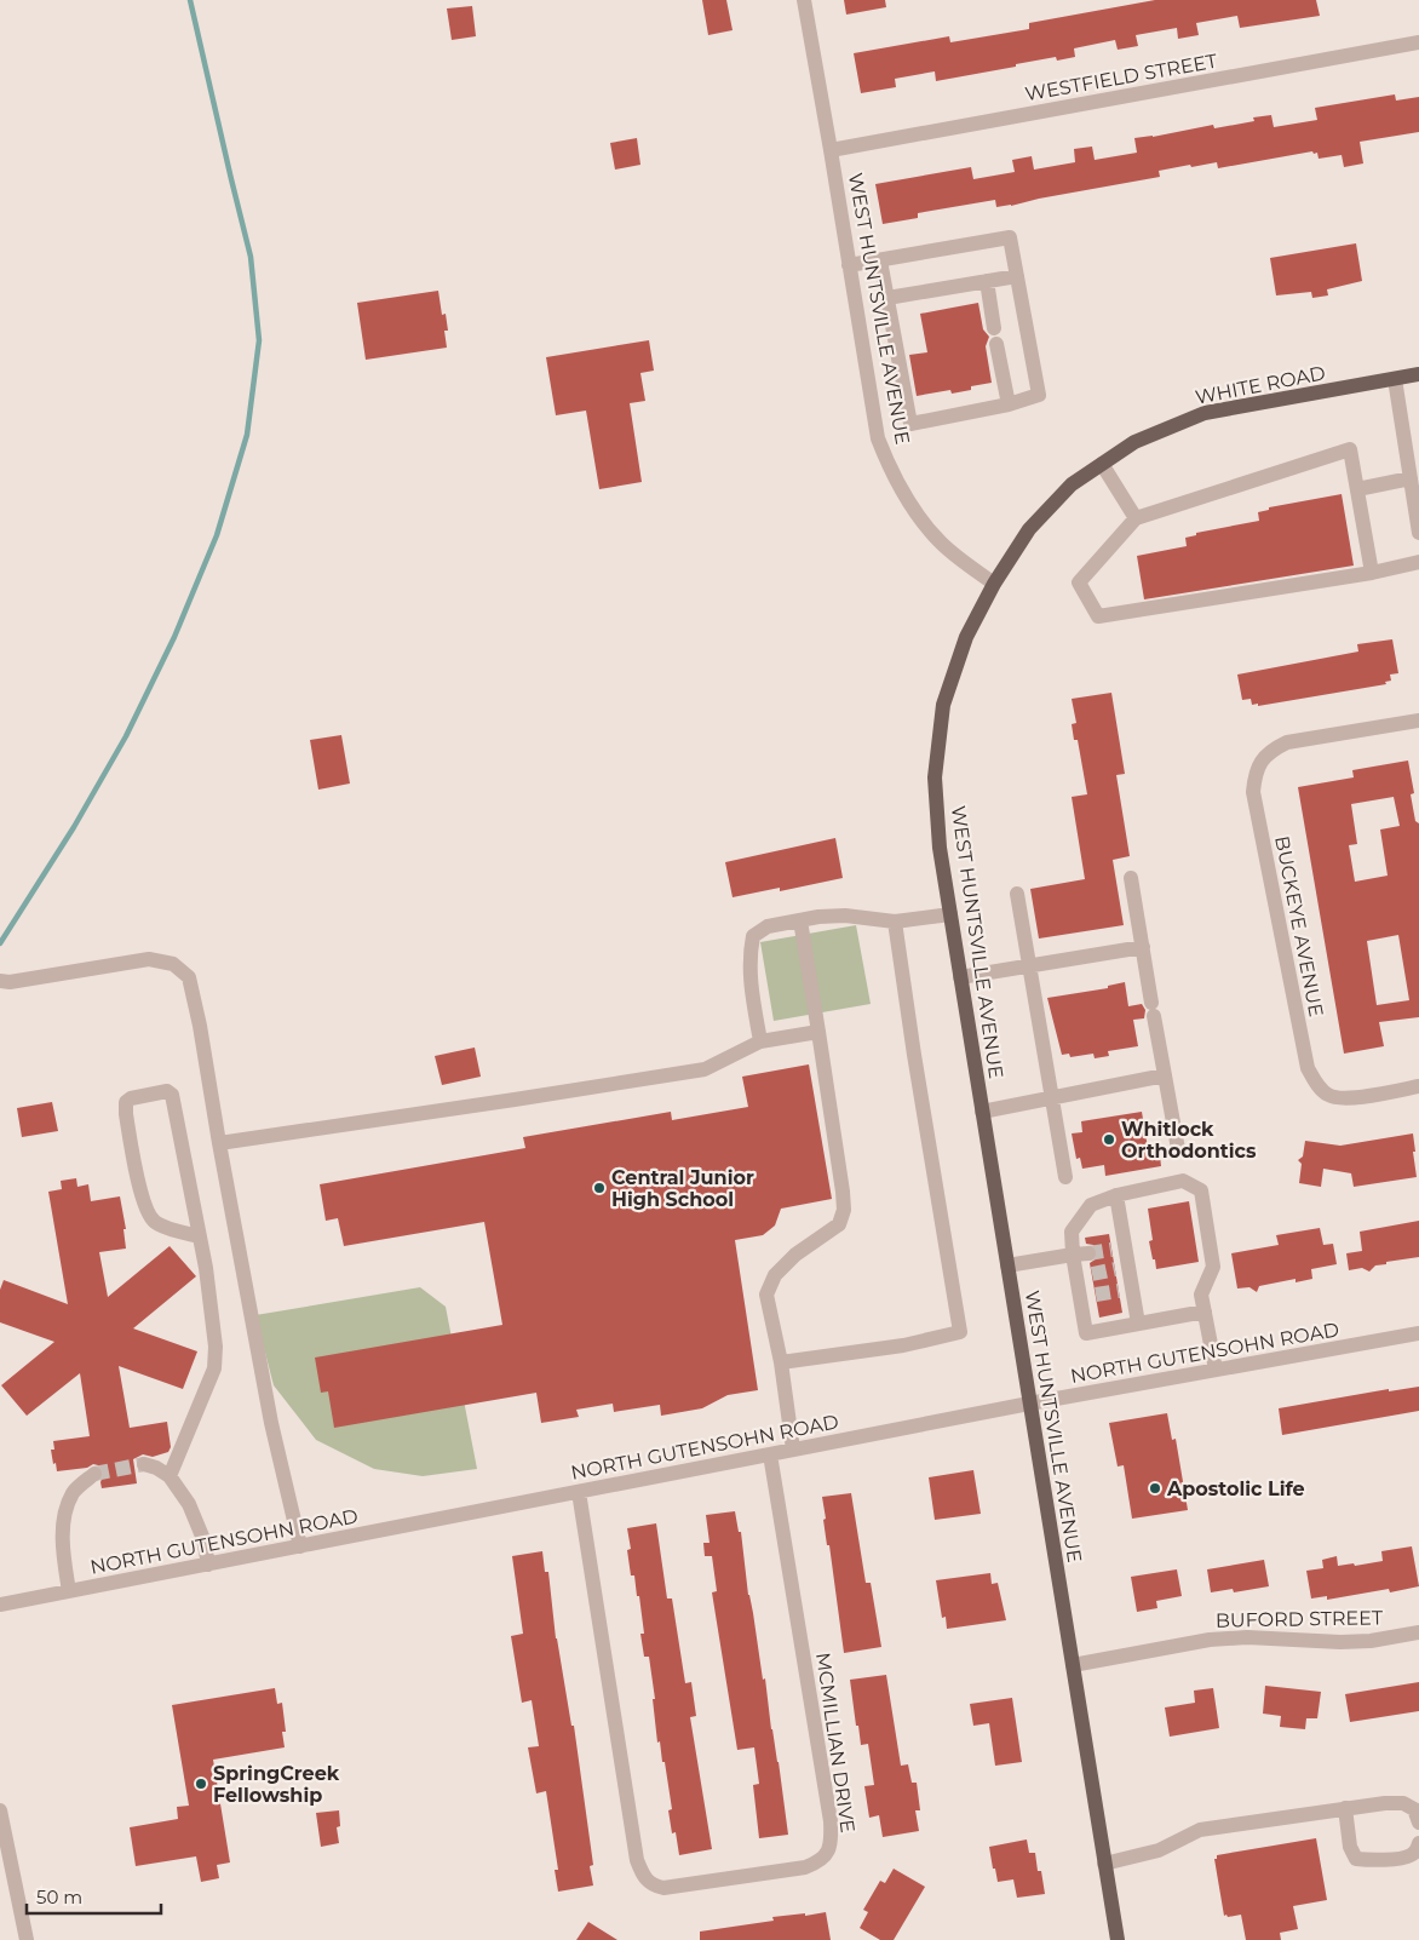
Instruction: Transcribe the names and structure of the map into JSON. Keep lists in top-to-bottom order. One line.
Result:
{"streets":{"main road":["WEST HUNTSVILLE AVENUE","WHITE ROAD"],"street":["WESTFIELD STREET","BUCKEYE AVENUE","NORTH GUTENSOHN ROAD","BUFORD STREET","MCMILLIAN DRIVE"]},"crossings":[["WESTFIELD STREET","WEST HUNTSVILLE AVENUE"],["WEST HUNTSVILLE AVENUE","WHITE ROAD"],["WEST HUNTSVILLE AVENUE","NORTH GUTENSOHN ROAD"],["WEST HUNTSVILLE AVENUE","BUFORD STREET"],["NORTH GUTENSOHN ROAD","MCMILLIAN DRIVE"]],"places":["Whitlock Orthodontics","Central Junior High School","Apostolic Life","SpringCreek Fellowship"],"scale_bar":"50 m"}
